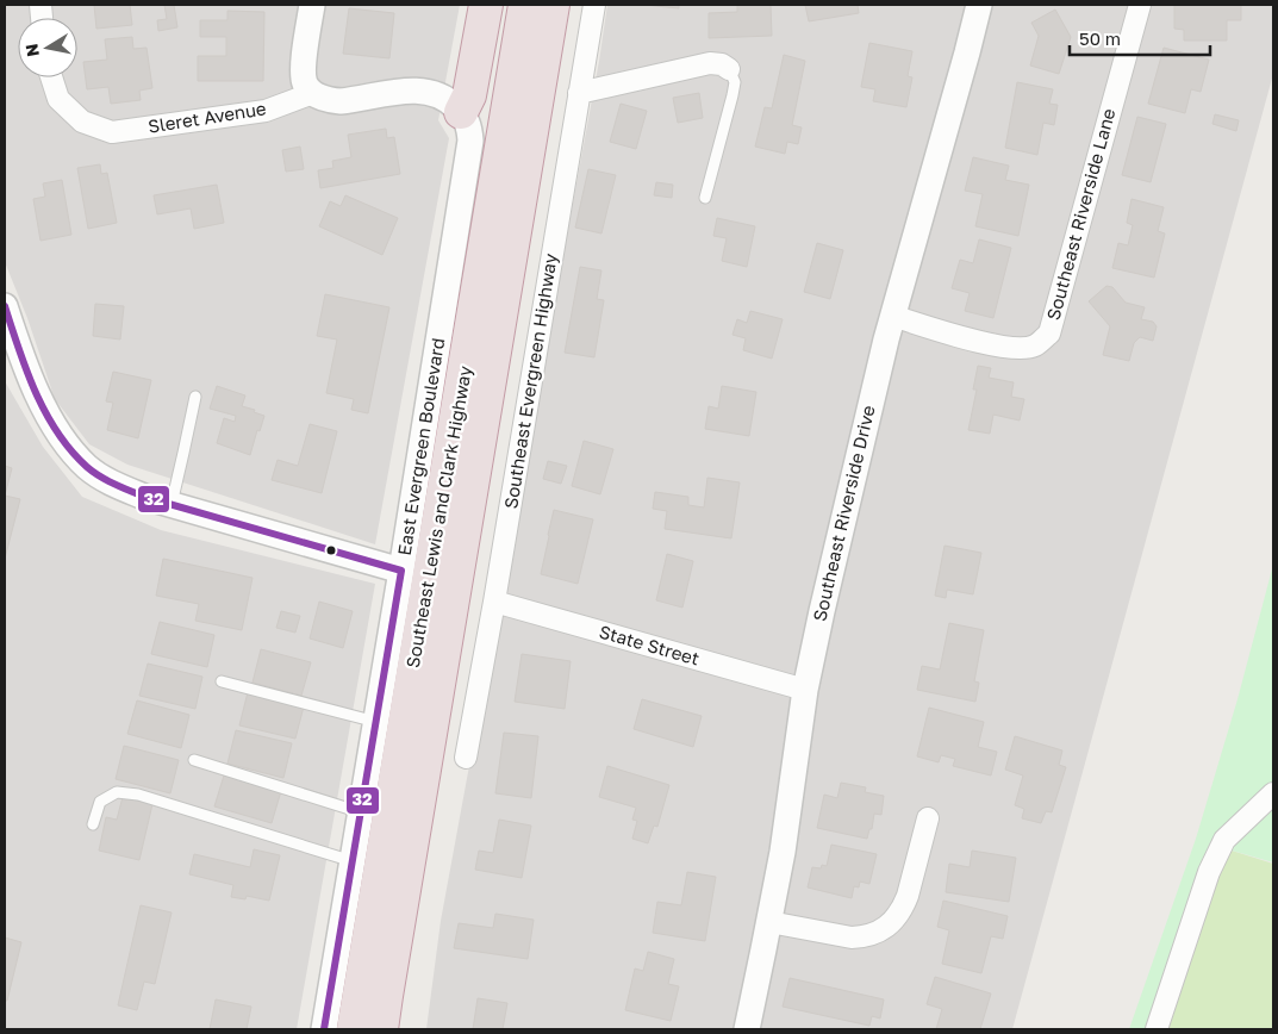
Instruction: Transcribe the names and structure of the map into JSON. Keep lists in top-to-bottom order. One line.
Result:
{"streets":{"highway":["Southeast Lewis and Clark Highway"],"street":["Sleret Avenue","Southeast Riverside Lane","Southeast Evergreen Highway","East Evergreen Boulevard","Southeast Riverside Drive","State Street"]},"crossings":[["Southeast Riverside Lane","Southeast Riverside Drive"],["Southeast Evergreen Highway","State Street"],["Southeast Riverside Drive","State Street"]],"lines":["transit line 32"],"scale_bar":"50 m","north":"left"}
